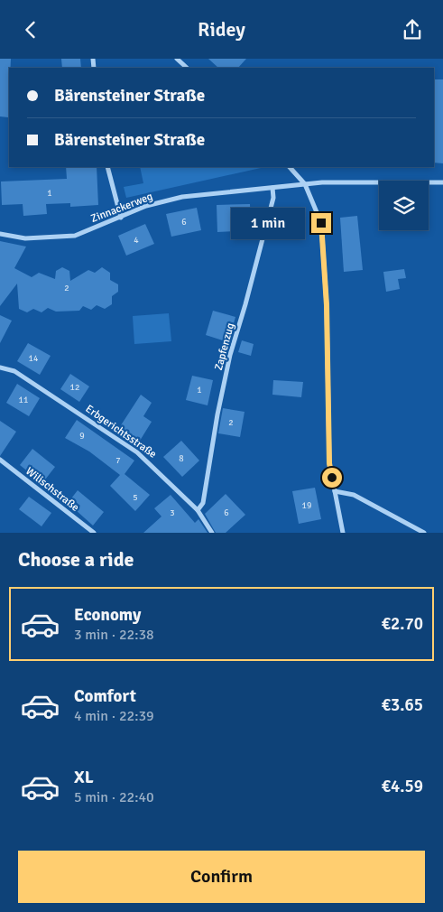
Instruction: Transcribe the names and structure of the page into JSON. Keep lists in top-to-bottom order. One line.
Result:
{"streets":{"street":["Zinnackerweg","Zapfenzug","Erbgerichtsstraße","Wilischstraße"]},"crossings":[["Zinnackerweg","Zapfenzug"],["Zapfenzug","Erbgerichtsstraße"]],"house_numbers":["1","6","4","2","14","12","1","11","2","9","8","7","5","19","3","6"],"page":{"header":"Ridey","banner":["Bärensteiner Straße","Bärensteiner Straße"],"bubble":"1 min","heading":"Choose a ride","list":[{"name":"Economy","note":"3 min · 22:38","value":"€2.70"},{"name":"Comfort","note":"4 min · 22:39","value":"€3.65"},{"name":"XL","note":"5 min · 22:40","value":"€4.59"}],"buttons":"Confirm"}}
